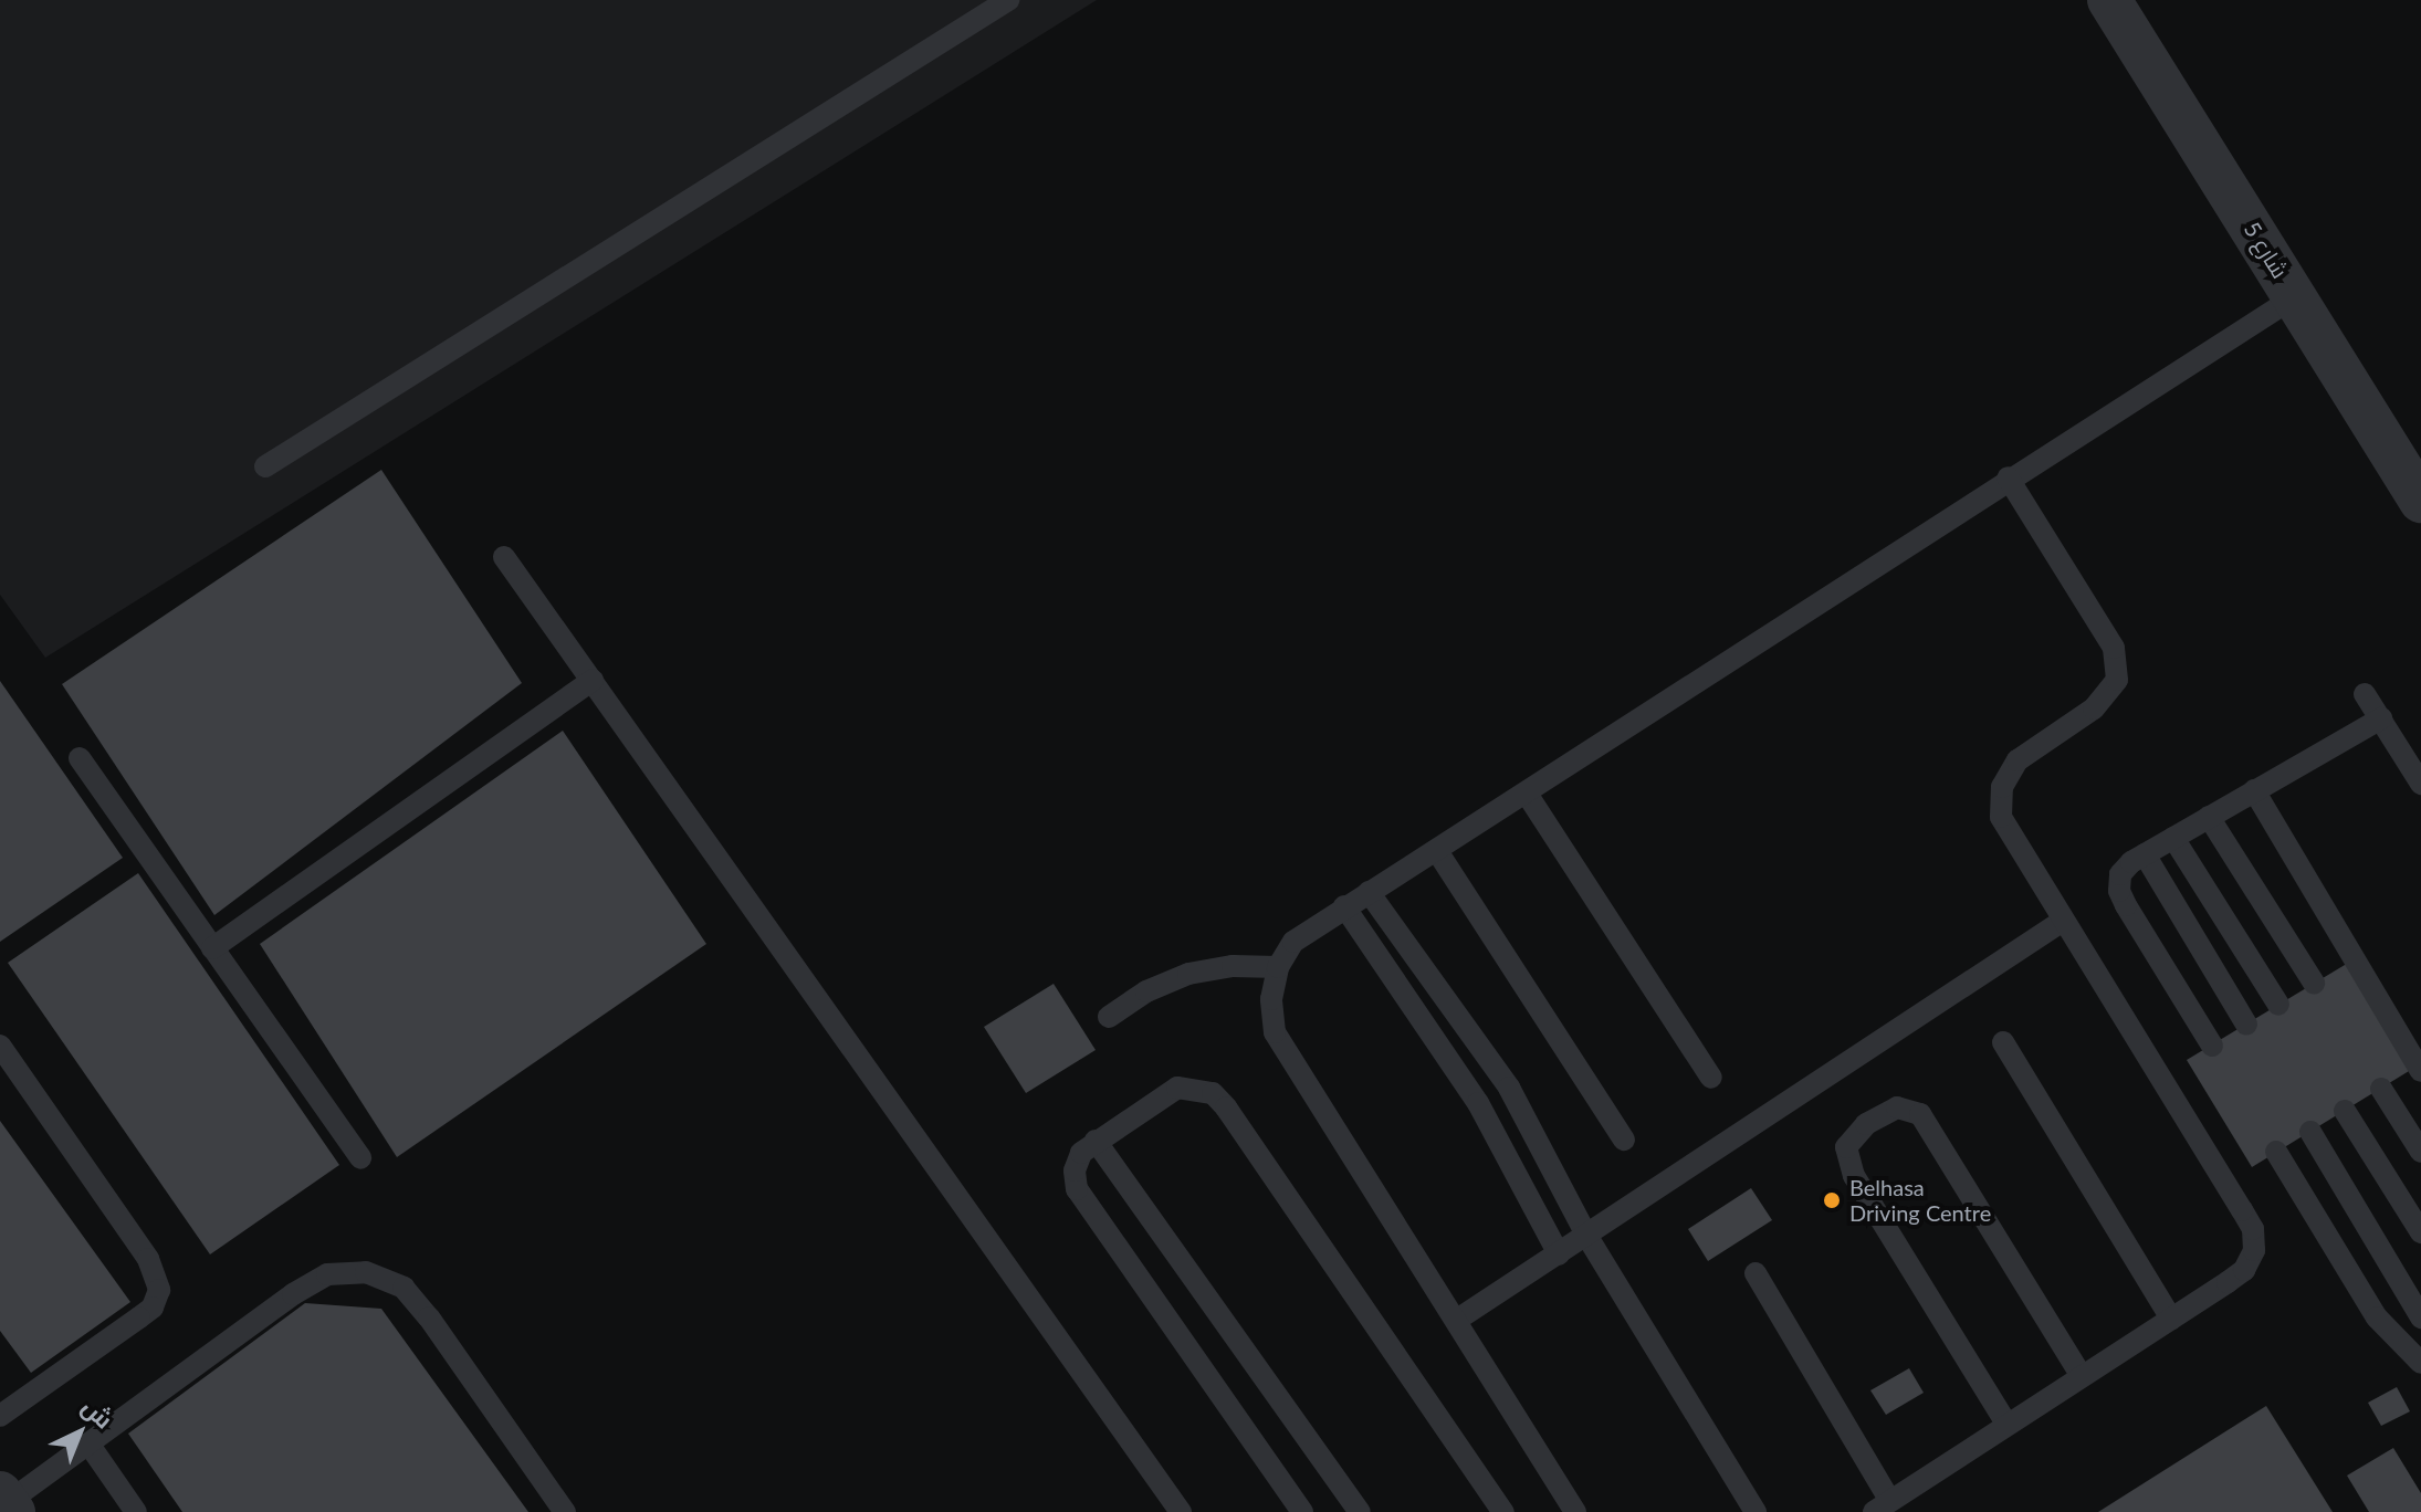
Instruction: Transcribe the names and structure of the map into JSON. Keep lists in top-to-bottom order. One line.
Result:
{"streets":{"street":["شارع 5"]},"places":["Belhasa Driving Centre"],"north":"top right"}
